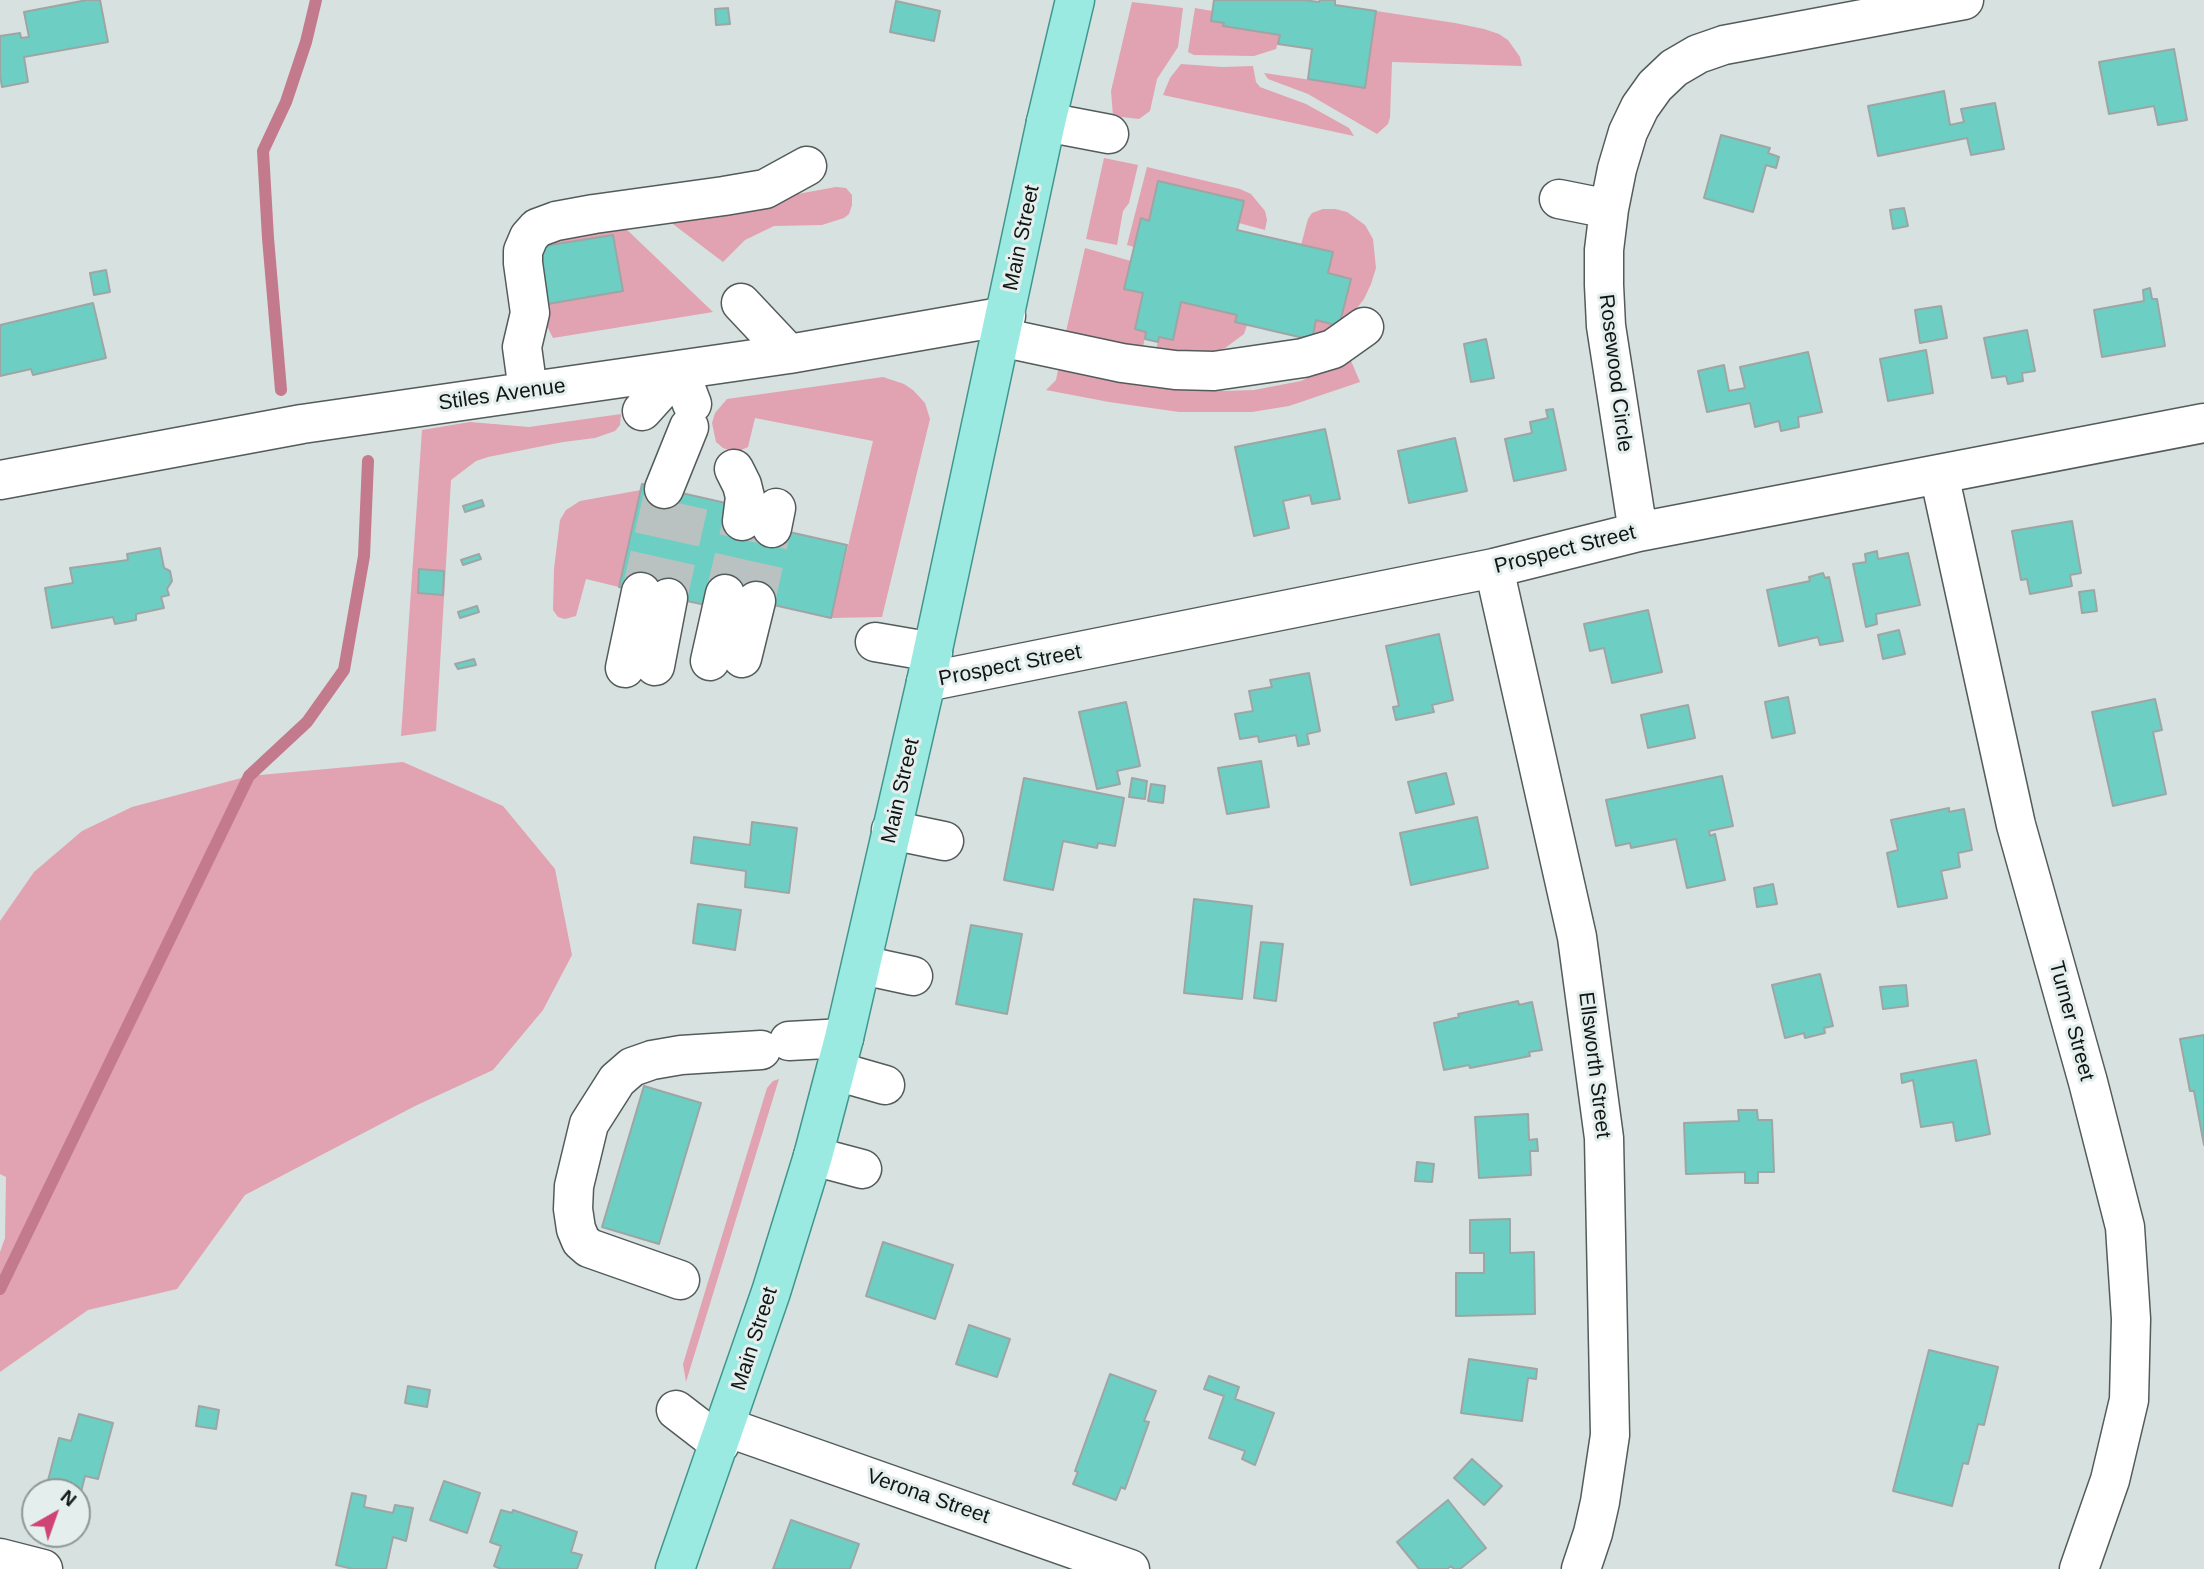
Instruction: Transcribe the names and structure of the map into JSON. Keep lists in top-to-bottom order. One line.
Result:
{"streets":{"main road":["Main Street"],"street":["Rosewood Circle","Stiles Avenue","Prospect Street","Turner Street","Ellsworth Street","Verona Street"]},"crossings":[["Main Street","Stiles Avenue"],["Main Street","Prospect Street"],["Main Street","Verona Street"],["Rosewood Circle","Prospect Street"],["Prospect Street","Turner Street"],["Prospect Street","Ellsworth Street"]],"north":"top right"}
